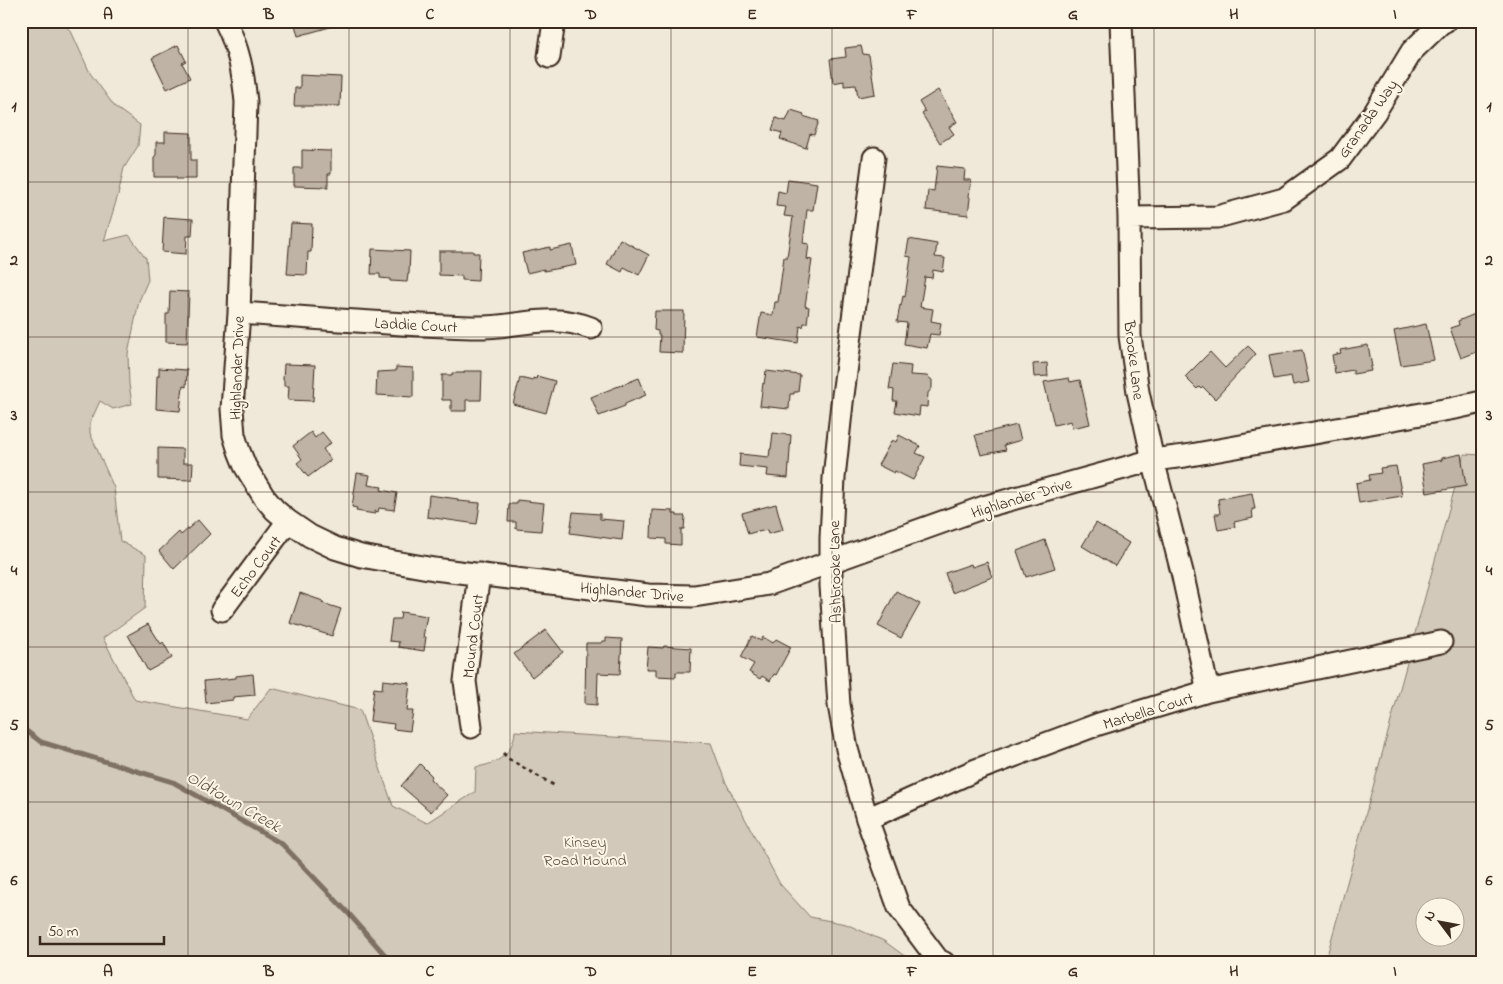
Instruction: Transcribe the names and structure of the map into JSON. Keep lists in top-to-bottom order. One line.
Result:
{"streets":{"street":["Granada Way","Laddie Court","Brooke Lane","Highlander Drive","Echo Court","Ashbrooke Lane","Mound Court","Marbella Court"]},"crossings":[["Granada Way","Brooke Lane"],["Laddie Court","Highlander Drive"],["Brooke Lane","Highlander Drive"],["Brooke Lane","Marbella Court"],["Highlander Drive","Echo Court"],["Highlander Drive","Ashbrooke Lane"],["Highlander Drive","Mound Court"],["Ashbrooke Lane","Marbella Court"]],"water":["Oldtown Creek"],"parks":["Kinsey Road Mound"],"scale_bar":"50 m","north":"top left","grid":{"columns":["A","B","C","D","E","F","G","H","I"],"rows":["1","2","3","4","5","6"]}}
